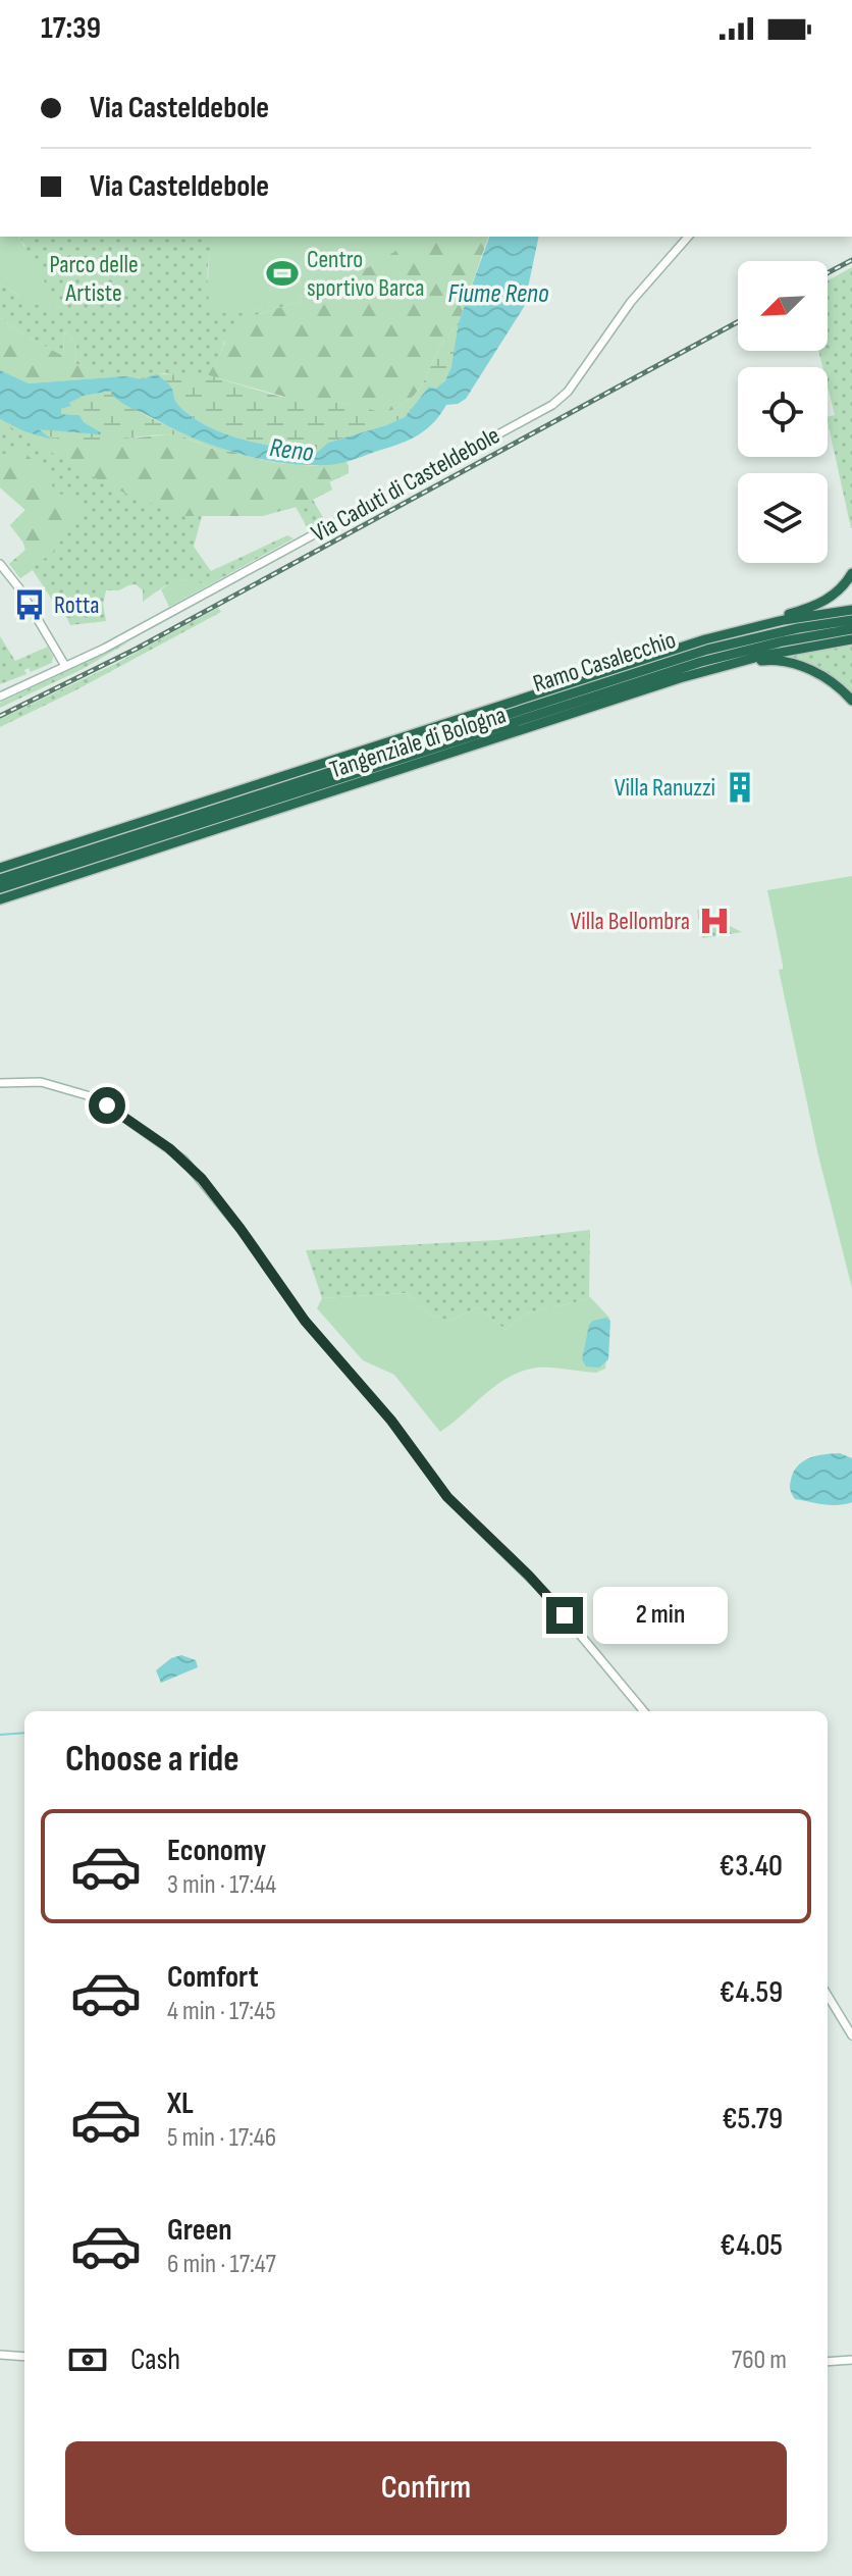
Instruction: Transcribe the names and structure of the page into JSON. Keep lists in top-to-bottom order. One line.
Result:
{"streets":{"highway":["Ramo Casalecchio","Tangenziale di Bologna"],"street":["Via Caduti di Casteldebole"]},"water":["Fiume Reno","Reno"],"parks":["Parco delle Artiste"],"places":{"sports":["Centro sportivo Barca"],"bus stop":["Rotta"],"building":["Villa Ranuzzi"],"hospital":["Villa Bellombra"]},"north":"bottom left","page":{"status":"17:39","banner":["Via Casteldebole","Via Casteldebole"],"bubble":"2 min","heading":"Choose a ride","list":[{"name":"Economy","note":"3 min · 17:44","value":"€3.40"},{"name":"Comfort","note":"4 min · 17:45","value":"€4.59"},{"name":"XL","note":"5 min · 17:46","value":"€5.79"},{"name":"Green","note":"6 min · 17:47","value":"€4.05"}],"pay":["Cash","760 m"],"buttons":"Confirm"}}
